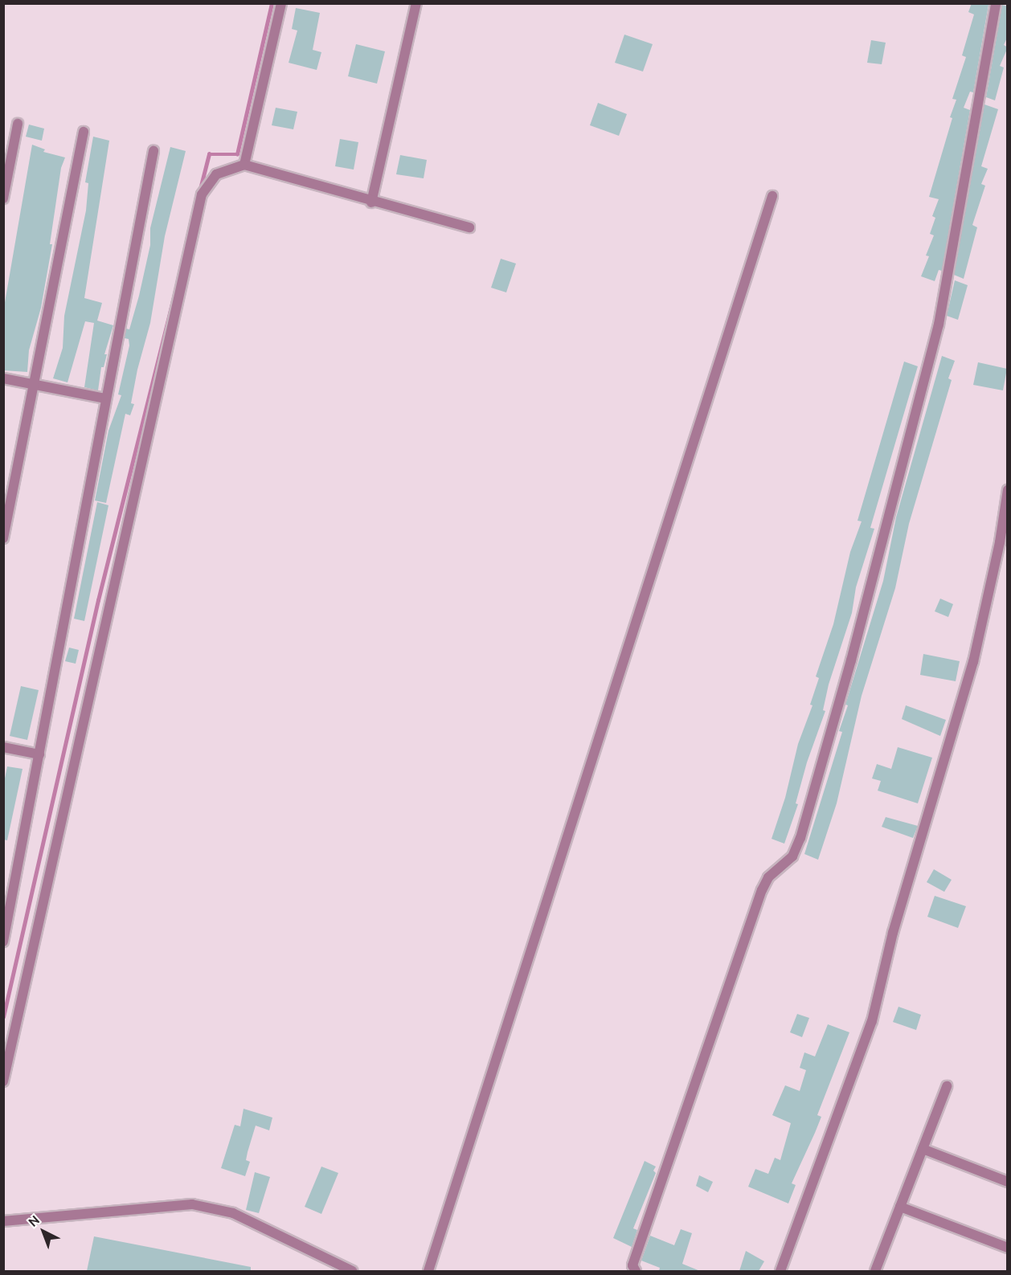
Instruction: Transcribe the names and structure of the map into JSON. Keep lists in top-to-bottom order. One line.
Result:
{"north":"top left"}
